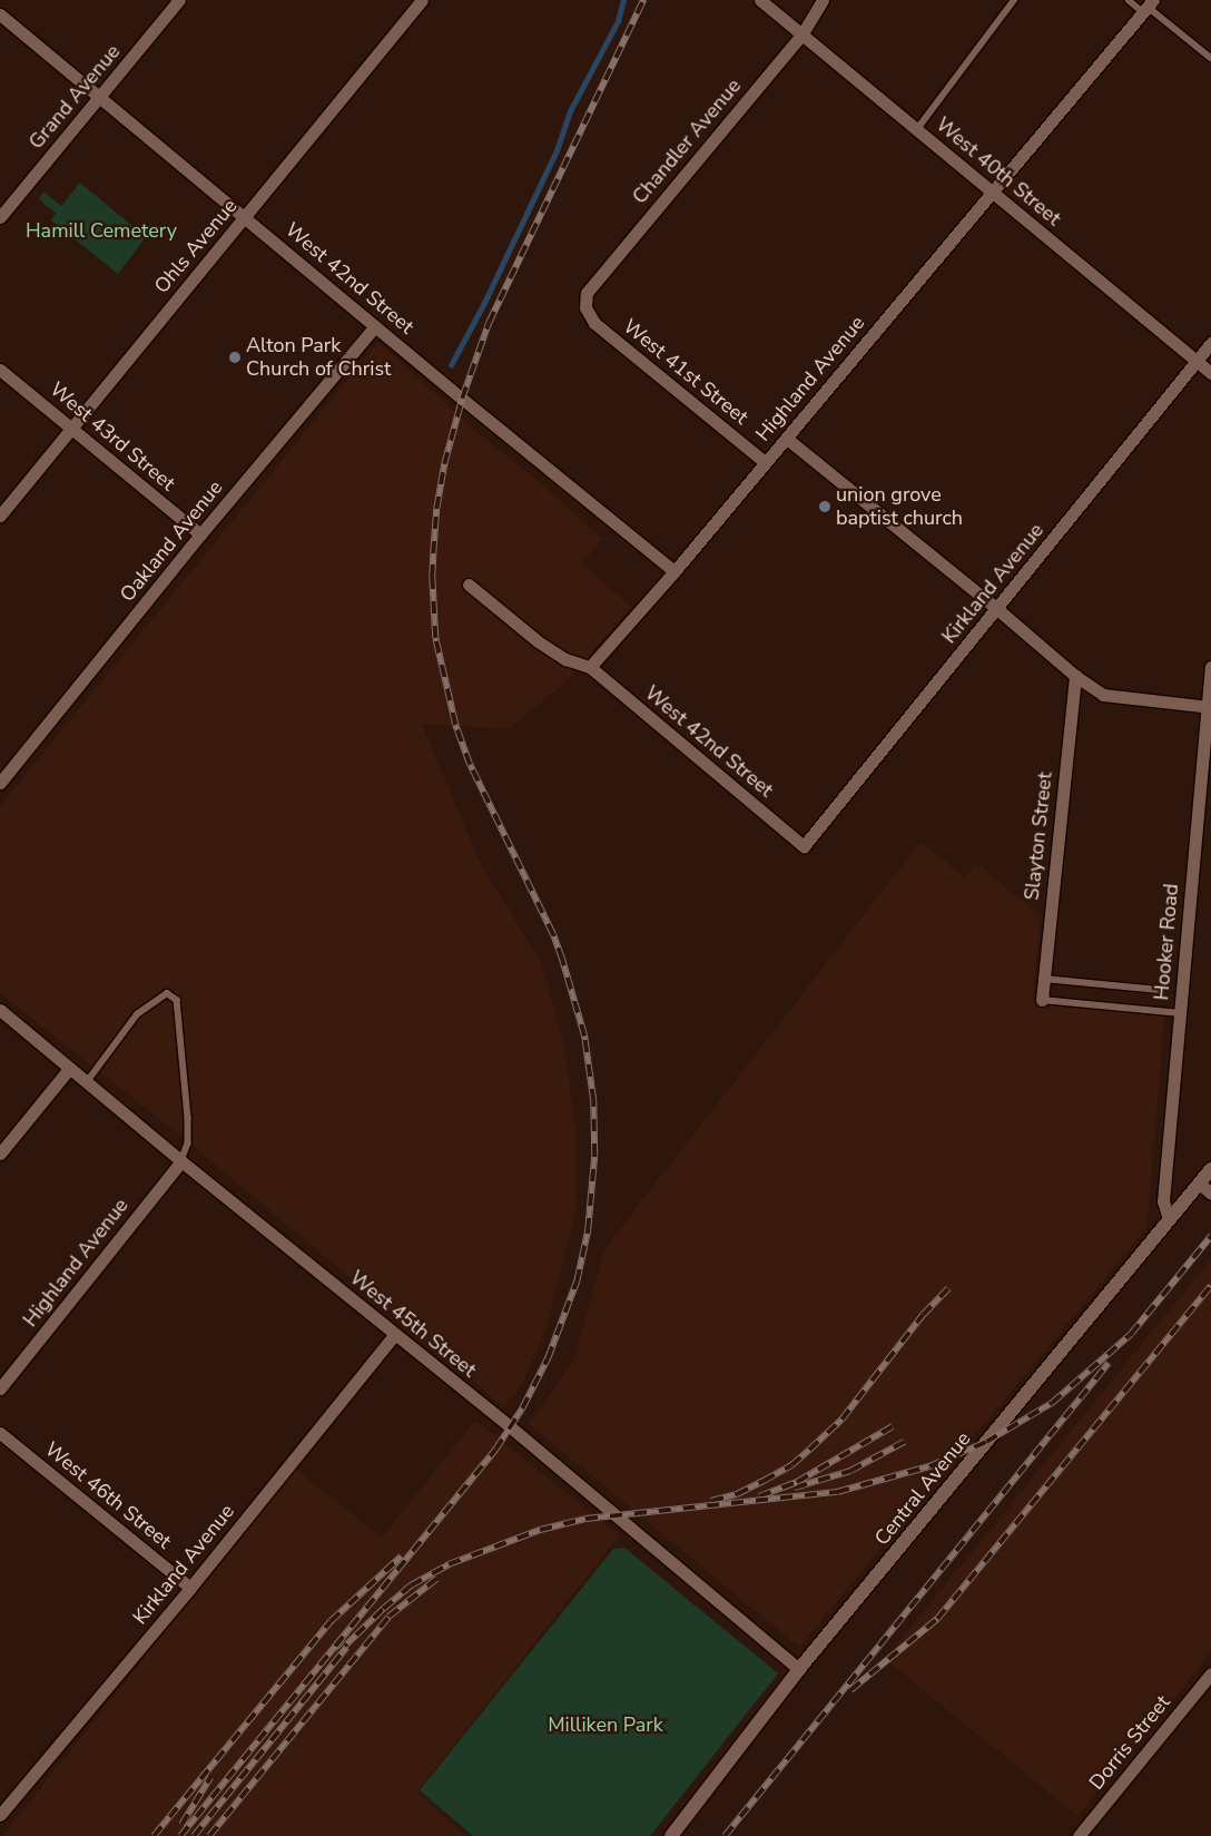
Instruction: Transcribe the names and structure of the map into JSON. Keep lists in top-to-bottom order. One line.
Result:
{"streets":{"street":["Grand Avenue","Chandler Avenue","West 40th Street","Ohls Avenue","West 42nd Street","West 41st Street","Highland Avenue","West 43rd Street","Oakland Avenue","Kirkland Avenue","Slayton Street","Hooker Road","West 45th Street","Central Avenue","West 46th Street","Dorris Street"]},"crossings":[["Grand Avenue","West 42nd Street"],["Chandler Avenue","West 40th Street"],["Chandler Avenue","West 41st Street"],["West 40th Street","Highland Avenue"],["West 40th Street","Kirkland Avenue"],["Ohls Avenue","West 42nd Street"],["Ohls Avenue","West 43rd Street"],["West 42nd Street","Highland Avenue"],["West 42nd Street","Oakland Avenue"],["West 42nd Street","Kirkland Avenue"],["West 41st Street","Highland Avenue"],["Highland Avenue","West 45th Street"],["West 43rd Street","Oakland Avenue"],["Kirkland Avenue","West 45th Street"],["Kirkland Avenue","West 46th Street"],["Hooker Road","Central Avenue"],["West 45th Street","Central Avenue"]],"parks":["Hamill Cemetery","Milliken Park"],"places":["Alton Park Church of Christ","union grove baptist church"]}
